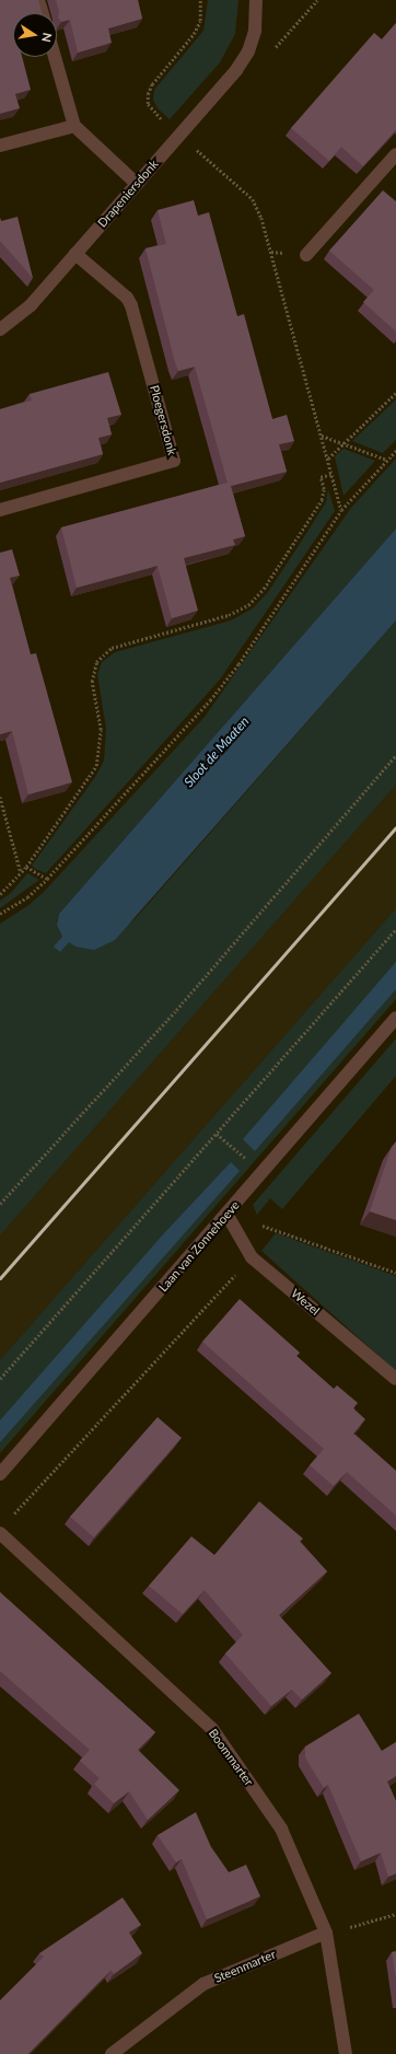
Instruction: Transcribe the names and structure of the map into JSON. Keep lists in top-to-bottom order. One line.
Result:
{"streets":{"street":["Drapeniersdonk","Ploegersdonk","Laan van Zonnehoeve","Wezel","Boommarter","Steenmarter"]},"crossings":[["Drapeniersdonk","Ploegersdonk"],["Laan van Zonnehoeve","Wezel"],["Boommarter","Steenmarter"]],"water":["Sloot de Maaten"],"north":"right"}
